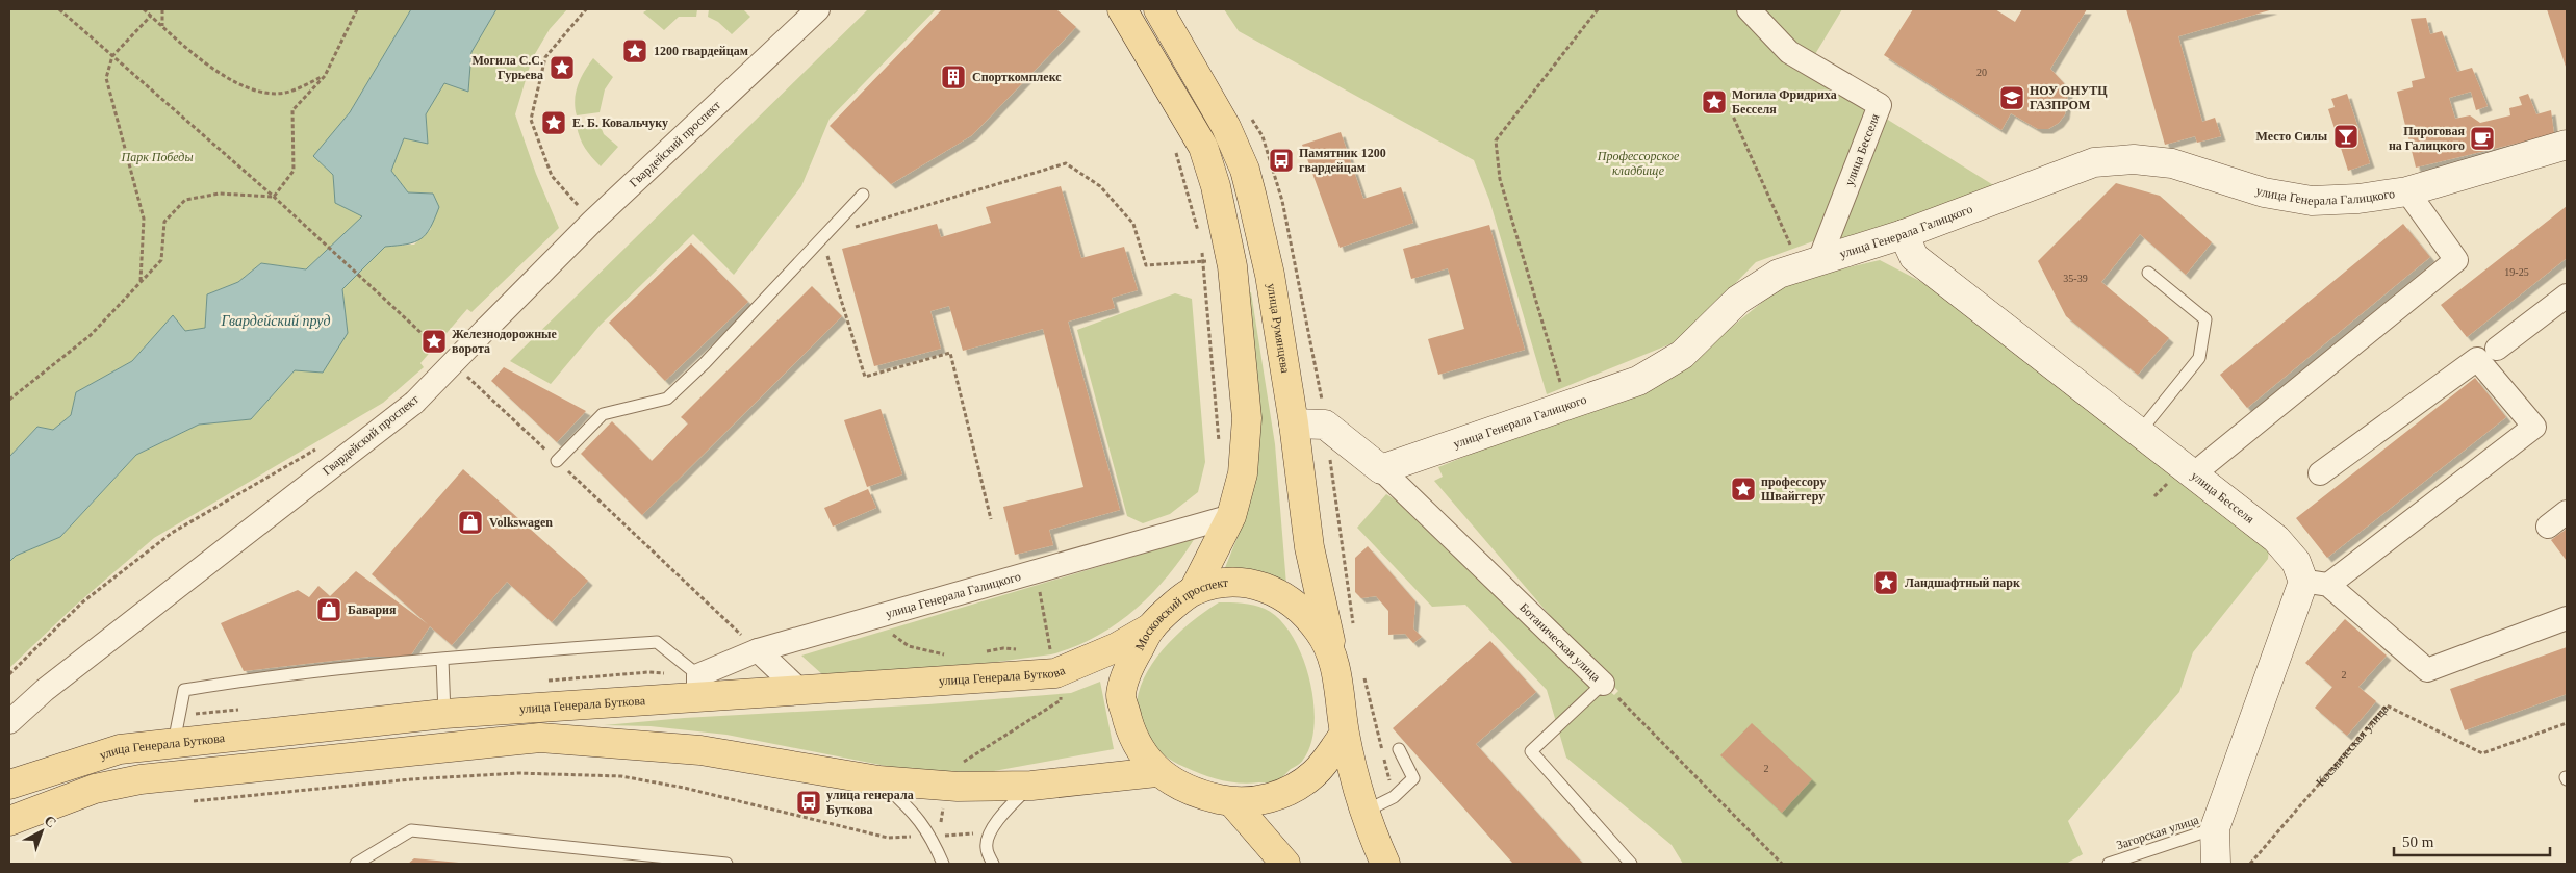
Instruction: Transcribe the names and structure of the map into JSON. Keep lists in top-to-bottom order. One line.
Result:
{"streets":{"main road":["улица Румянцева","Московский проспект","улица Генерала Буткова"],"street":["Гвардейский проспект","улица Бесселя","улица Генерала Галицкого","Ботаническая улица"],"lane":["Загорская улица"],"path":["Космическая улица"]},"crossings":[["улица Бесселя","улица Генерала Галицкого"],["улица Генерала Галицкого","Ботаническая улица"],["улица Генерала Галицкого","улица Генерала Буткова"],["улица Румянцева","Московский проспект"],["Московский проспект","улица Генерала Буткова"]],"water":["Гвардейский пруд"],"parks":["Профессорское кладбище","Парк Победы"],"places":{"place":["1200 гвардейцам","Могила С.С. Гурьева","Могила Фридриха Бесселя","Е. Б. Ковальчуку","Железнодорожные ворота","профессору Швайггеру","Ландшафтный парк"],"building":["Спорткомплекс"],"school or university":["НОУ ОНУТЦ ГАЗПРОМ"],"bar":["Место Силы"],"cafe":["Пироговая на Галицкого"],"bus stop":["Памятник 1200 гвардейцам","улица генерала Буткова"],"shop":["Volkswagen","Бавария"]},"house_numbers":["20","19-25","35-39","2","2"],"scale_bar":"50 m","north":"top right"}
